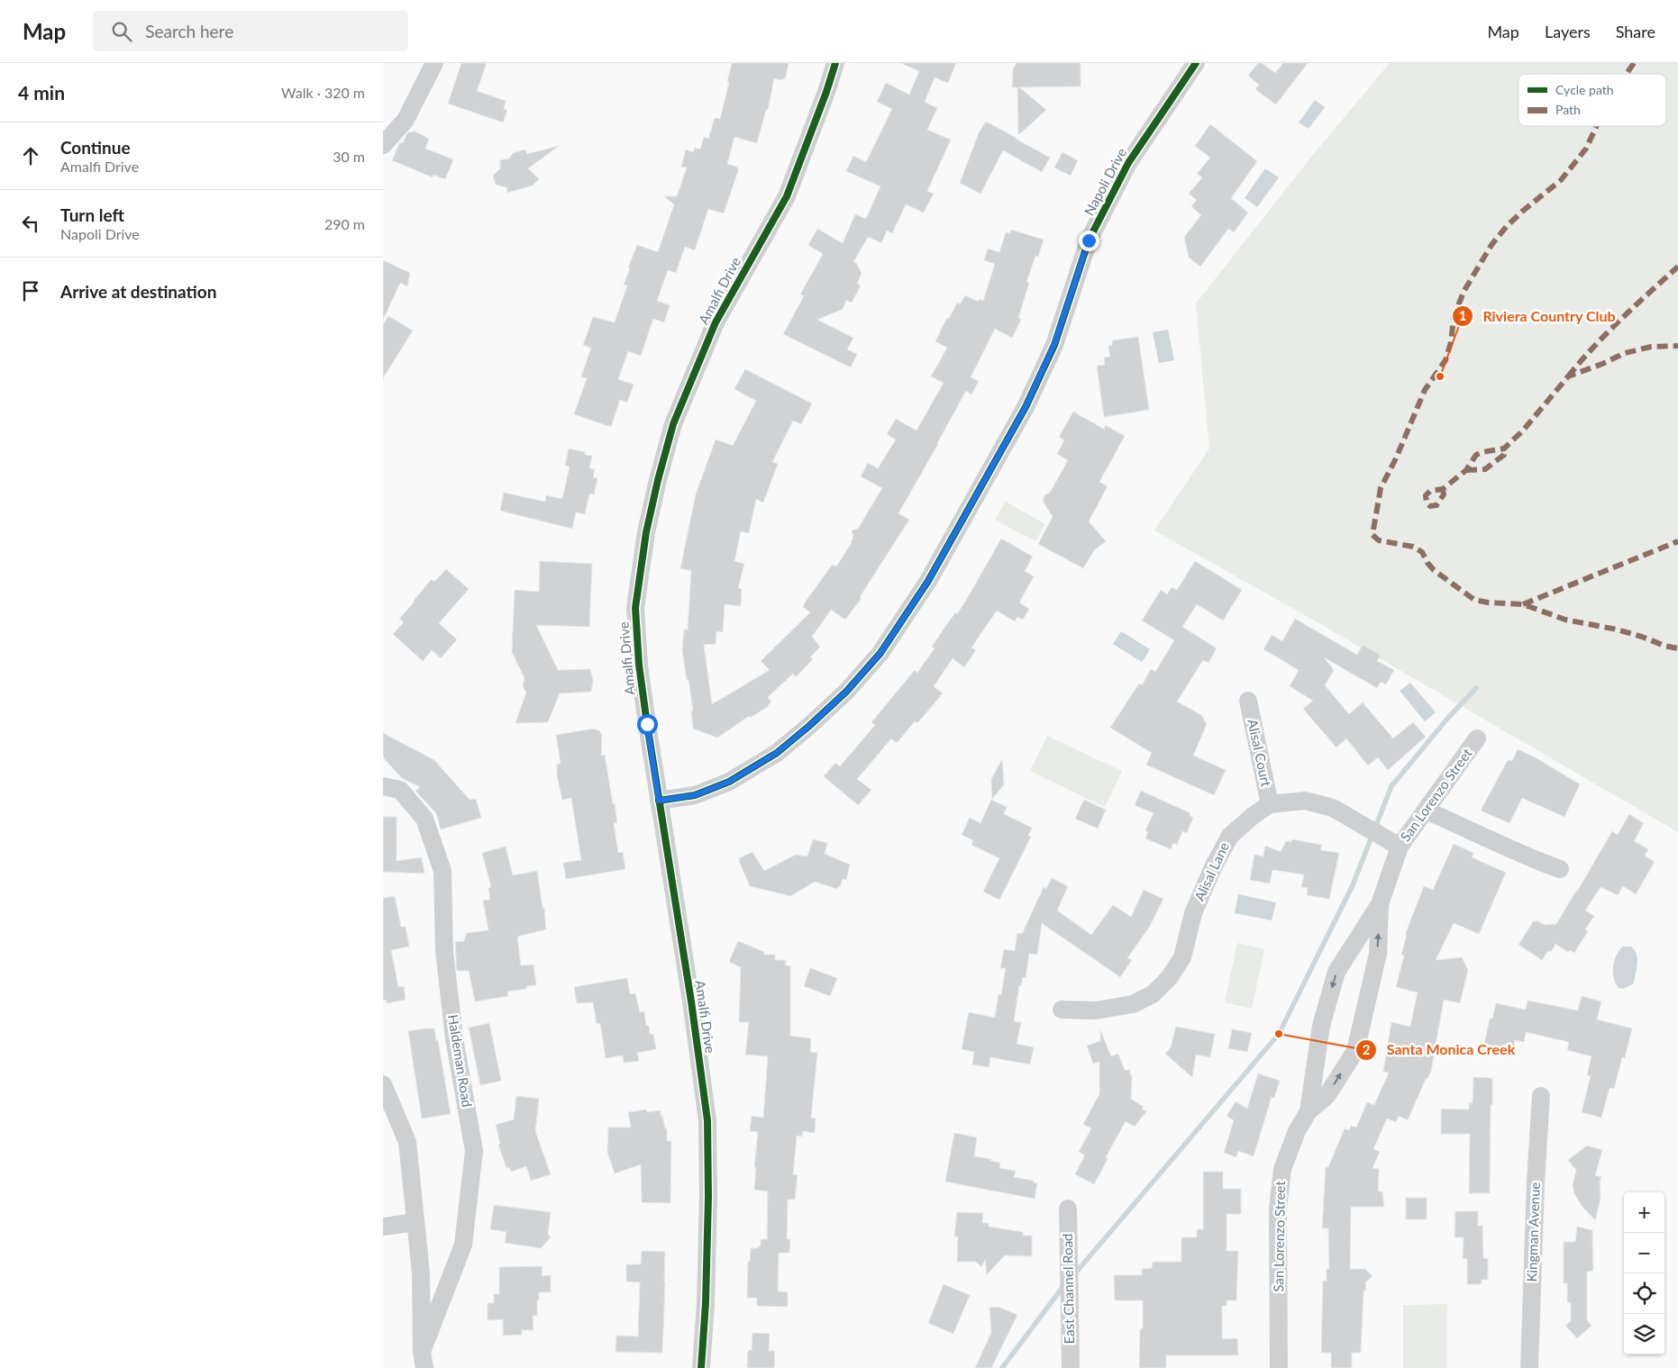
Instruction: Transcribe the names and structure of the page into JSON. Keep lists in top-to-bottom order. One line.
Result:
{"streets":{"street":["Napoli Drive","Amalfi Drive","Alisal Court","San Lorenzo Street","Alisal Lane","Haldeman Road","Kingman Avenue","East Channel Road"]},"crossings":[["Napoli Drive","Amalfi Drive"],["Alisal Court","Alisal Lane"],["San Lorenzo Street","Alisal Lane"]],"places":["Riviera Country Club","Santa Monica Creek"],"legend":["Cycle path","Path"],"page":{"header":"Map","search":"Search here","nav":["Map","Layers","Share"],"heading":["4 min","Walk · 320 m"],"list":[["Continue","Amalfi Drive","30 m"],["Turn left","Napoli Drive","290 m"],"Arrive at destination"],"map_buttons":["+","−"]}}
